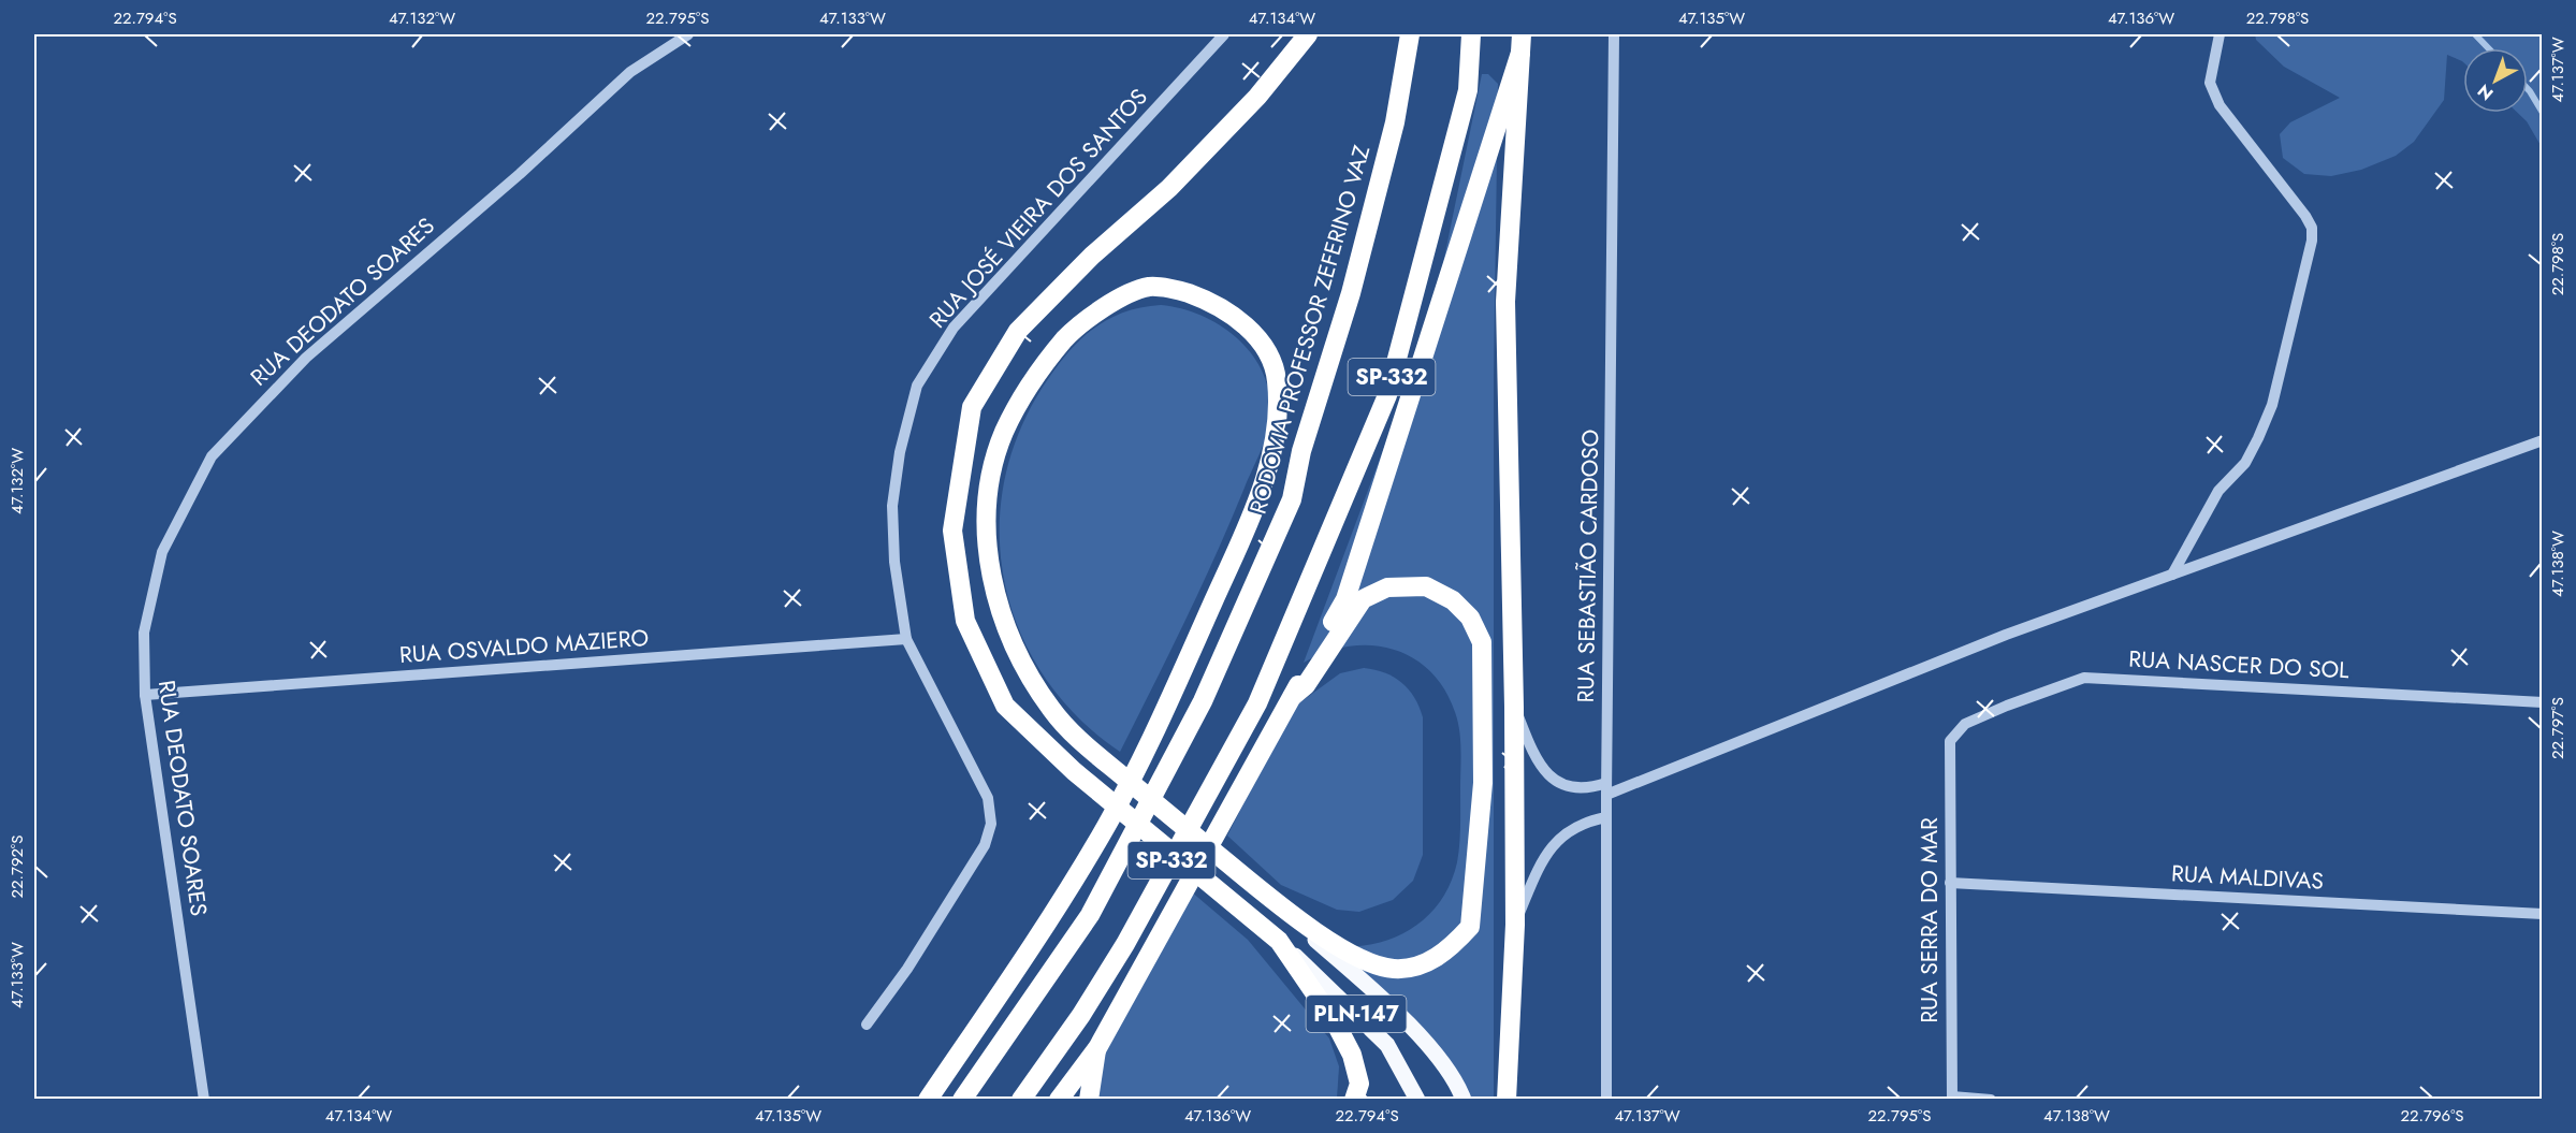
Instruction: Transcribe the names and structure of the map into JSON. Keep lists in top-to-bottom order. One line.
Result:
{"streets":{"highway":["RODOVIA PROFESSOR ZEFERINO VAZ","SP-332"],"main road":["PLN-147"],"street":["RUA JOSÉ VIEIRA DOS SANTOS","RUA DEODATO SOARES","RUA SEBASTIÃO CARDOSO","RUA OSVALDO MAZIERO","RUA NASCER DO SOL","RUA MALDIVAS","RUA SERRA DO MAR"]},"crossings":[["RUA JOSÉ VIEIRA DOS SANTOS","RUA OSVALDO MAZIERO"],["RUA DEODATO SOARES","RUA OSVALDO MAZIERO"],["RUA NASCER DO SOL","RUA SERRA DO MAR"],["RUA MALDIVAS","RUA SERRA DO MAR"]],"north":"bottom left","coordinates":["22.794°S","47.132°W","22.795°S","47.133°W","47.134°W","47.135°W","47.136°W","22.798°S","47.137°W","47.138°W","22.797°S","22.792°S","22.796°S"]}
